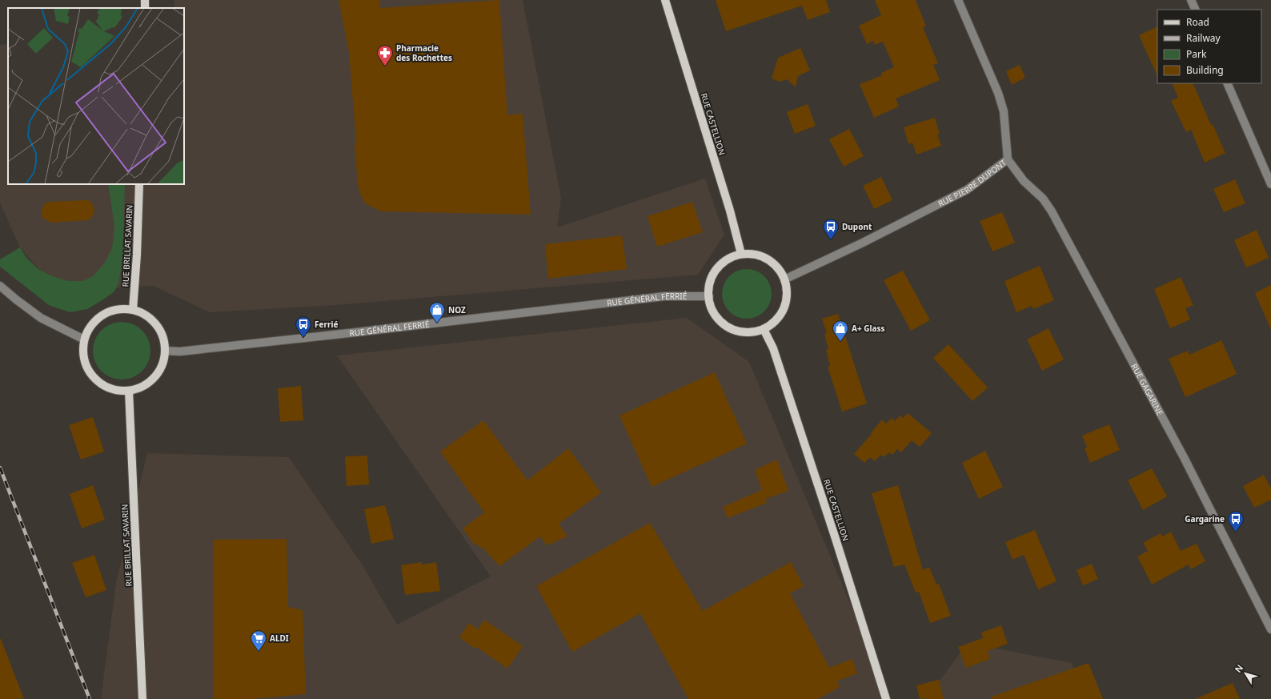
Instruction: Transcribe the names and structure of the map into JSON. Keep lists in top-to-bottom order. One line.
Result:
{"streets":{"main road":["RUE CASTELLION","RUE BRILLAT SAVARIN"],"street":["RUE PIERRE DUPONT","RUE GÉNÉRAL FERRIÉ","RUE GAGARINE"]},"crossings":[["RUE CASTELLION","RUE PIERRE DUPONT"],["RUE CASTELLION","RUE GÉNÉRAL FERRIÉ"],["RUE PIERRE DUPONT","RUE GÉNÉRAL FERRIÉ"],["RUE PIERRE DUPONT","RUE GAGARINE"],["RUE BRILLAT SAVARIN","RUE GÉNÉRAL FERRIÉ"]],"places":{"pharmacy":["Pharmacie des Rochettes"],"bus stop":["Dupont","Ferrié","Gargarine"],"shop":["NOZ","A+ Glass"],"supermarket":["ALDI"]},"legend":["Road","Railway","Park","Building"],"north":"top left"}
